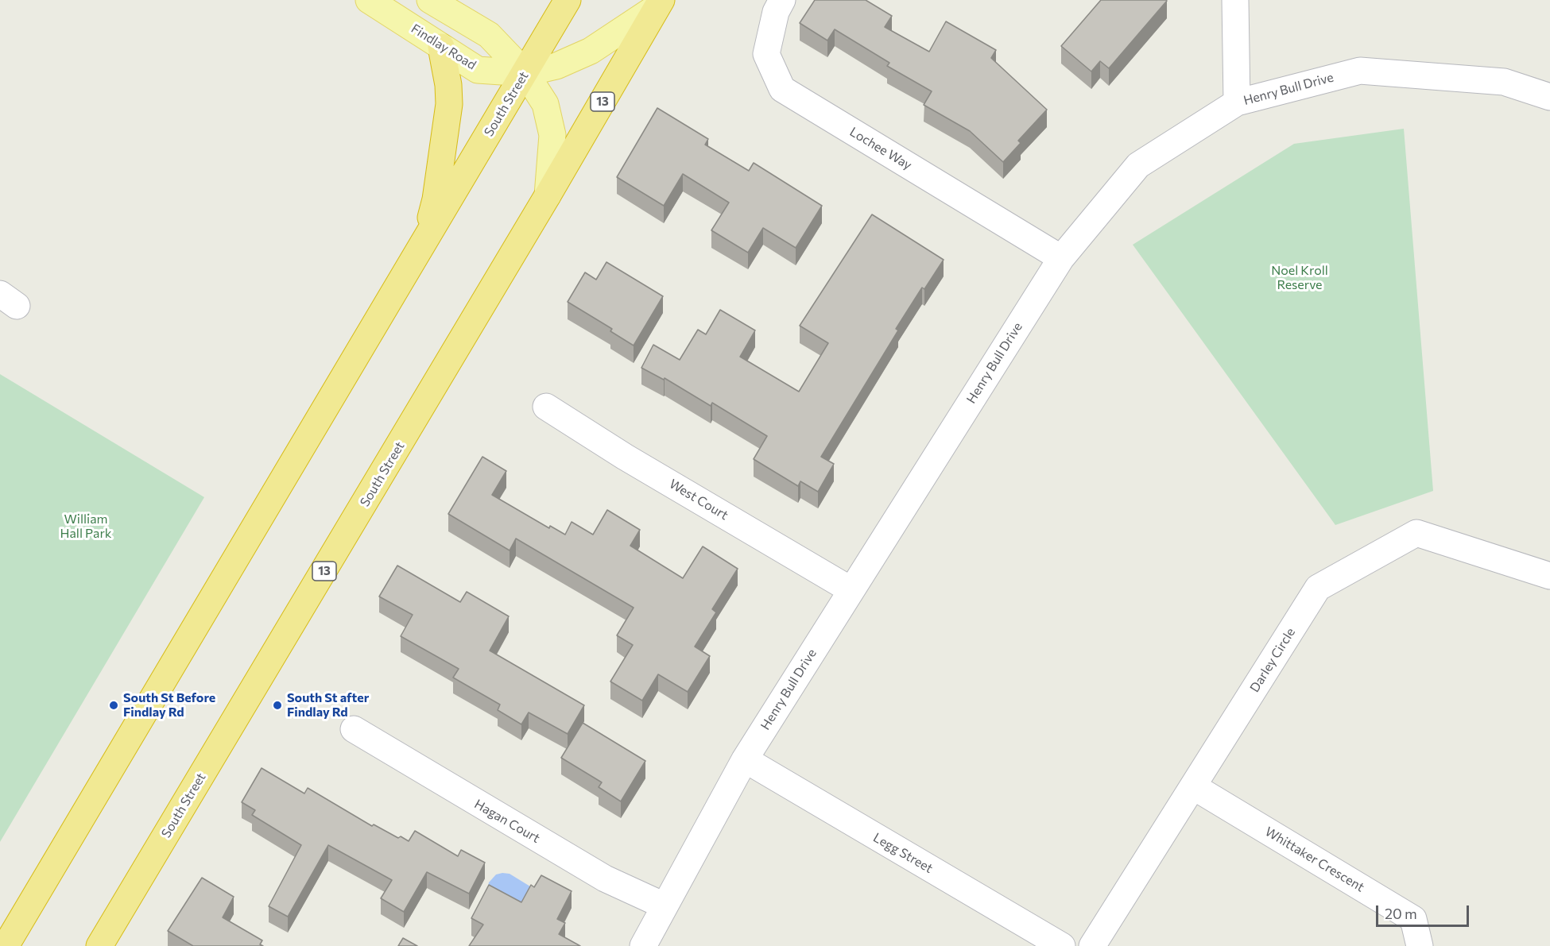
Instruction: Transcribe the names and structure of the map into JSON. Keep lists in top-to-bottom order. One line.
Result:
{"streets":{"highway":["13","South Street"],"main road":["Findlay Road"],"street":["Henry Bull Drive","Lochee Way","West Court","Darley Circle","Hagan Court","Legg Street","Whittaker Crescent"]},"crossings":[["Findlay Road","South Street"],["Henry Bull Drive","Lochee Way"],["Henry Bull Drive","West Court"],["Henry Bull Drive","Hagan Court"],["Henry Bull Drive","Legg Street"],["Darley Circle","Whittaker Crescent"]],"parks":["Noel Kroll Reserve","William Hall Park"],"places":["South St Before Findlay Rd","South St after Findlay Rd"],"scale_bar":"20 m"}
